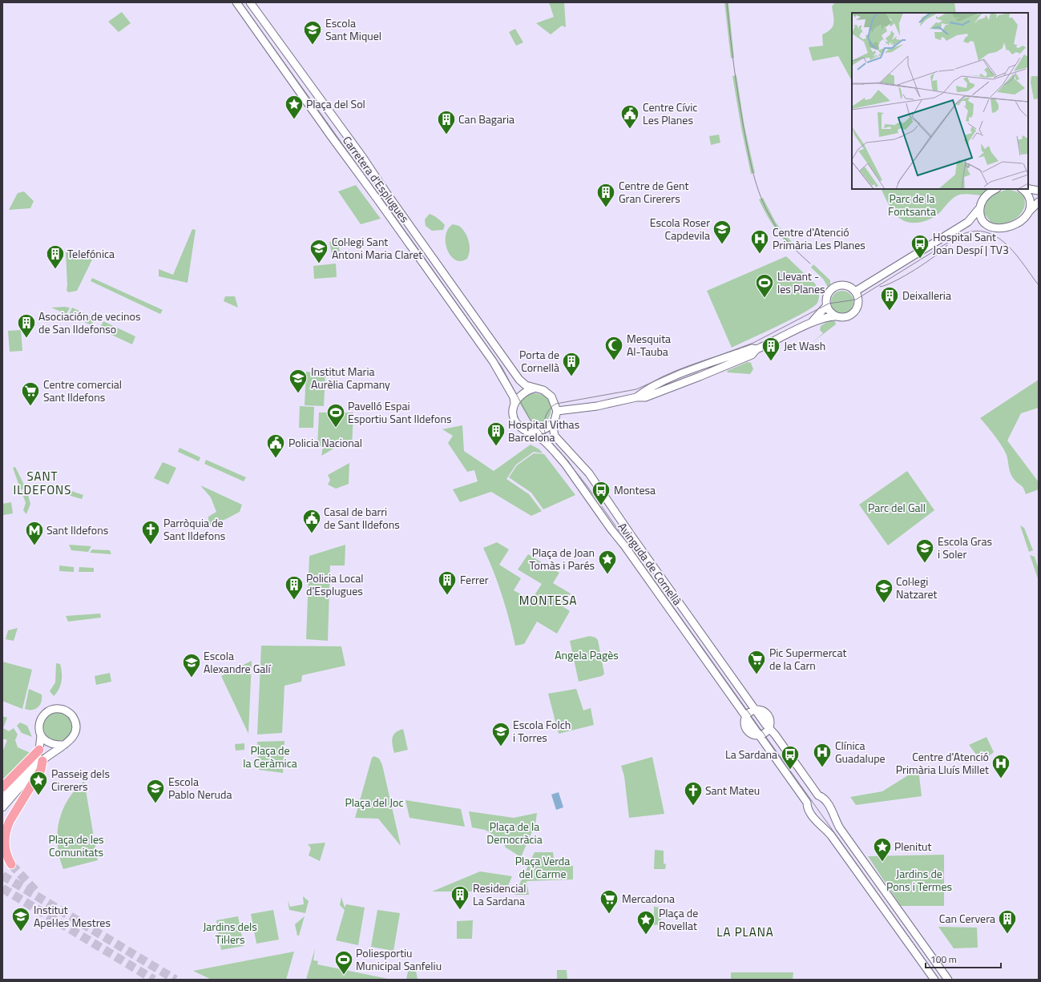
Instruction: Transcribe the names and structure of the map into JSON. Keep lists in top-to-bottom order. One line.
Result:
{"streets":{"street":["Carretera d'Esplugues","Avinguda de Cornellà"]},"crossings":[["Carretera d'Esplugues","Avinguda de Cornellà"]],"districts":["SANT ILDEFONS","MONTESA","LA PLANA"],"parks":["Parc de la Fontsanta","Parc del Gall","Angela Pagès","Plaça de la Ceràmica","Plaça del Joc","Plaça de la Democràcia","Plaça de les Comunitats","Plaça Verda del Carme","Jardins de Pons i Termes","Jardins dels Til·lers"],"places":{"school or university":["Escola Sant Miquel","Escola Roser Capdevila","Col·legi Sant Antoni Maria Claret","Institut Maria Aurèlia Capmany","Escola Gras i Soler","Col·legi Natzaret","Escola Alexandre Galí","Escola Folch i Torres","Escola Pablo Neruda","Institut Apel·les Mestres"],"place":["Plaça del Sol","Plaça de Joan Tomàs i Parés","Passeig dels Cirerers","Plenitut","Plaça de Rovellat"],"public building":["Centre Cívic Les Planes","Policia Nacional","Casal de barri de Sant Ildefons"],"building":["Can Bagaria","Centre de Gent Gran Cirerers","Telefónica","Deixalleria","Asociación de vecinos de San Ildefonso","Jet Wash","Porta de Cornellà","Hospital Vithas Barcelona","Ferrer","Policia Local d'Esplugues","Residencial La Sardana","Can Cervera"],"hospital":["Centre d'Atenció Primària Les Planes","Clínica Guadalupe","Centre d'Atenció Primària Lluís Millet"],"bus stop":["Hospital Sant Joan Despí | TV3","Montesa","La Sardana"],"sports":["Llevant - les Planes","Pavelló Espai Esportiu Sant Ildefons","Poliesportiu Municipal Sanfeliu"],"mosque":["Mesquita Al-Tauba"],"supermarket":["Centre comercial Sant Ildefons","Pic Supermercat de la Carn","Mercadona"],"church":["Parròquia de Sant Ildefons","Sant Mateu"],"metro station":["Sant Ildefons"]},"scale_bar":"100 m"}
